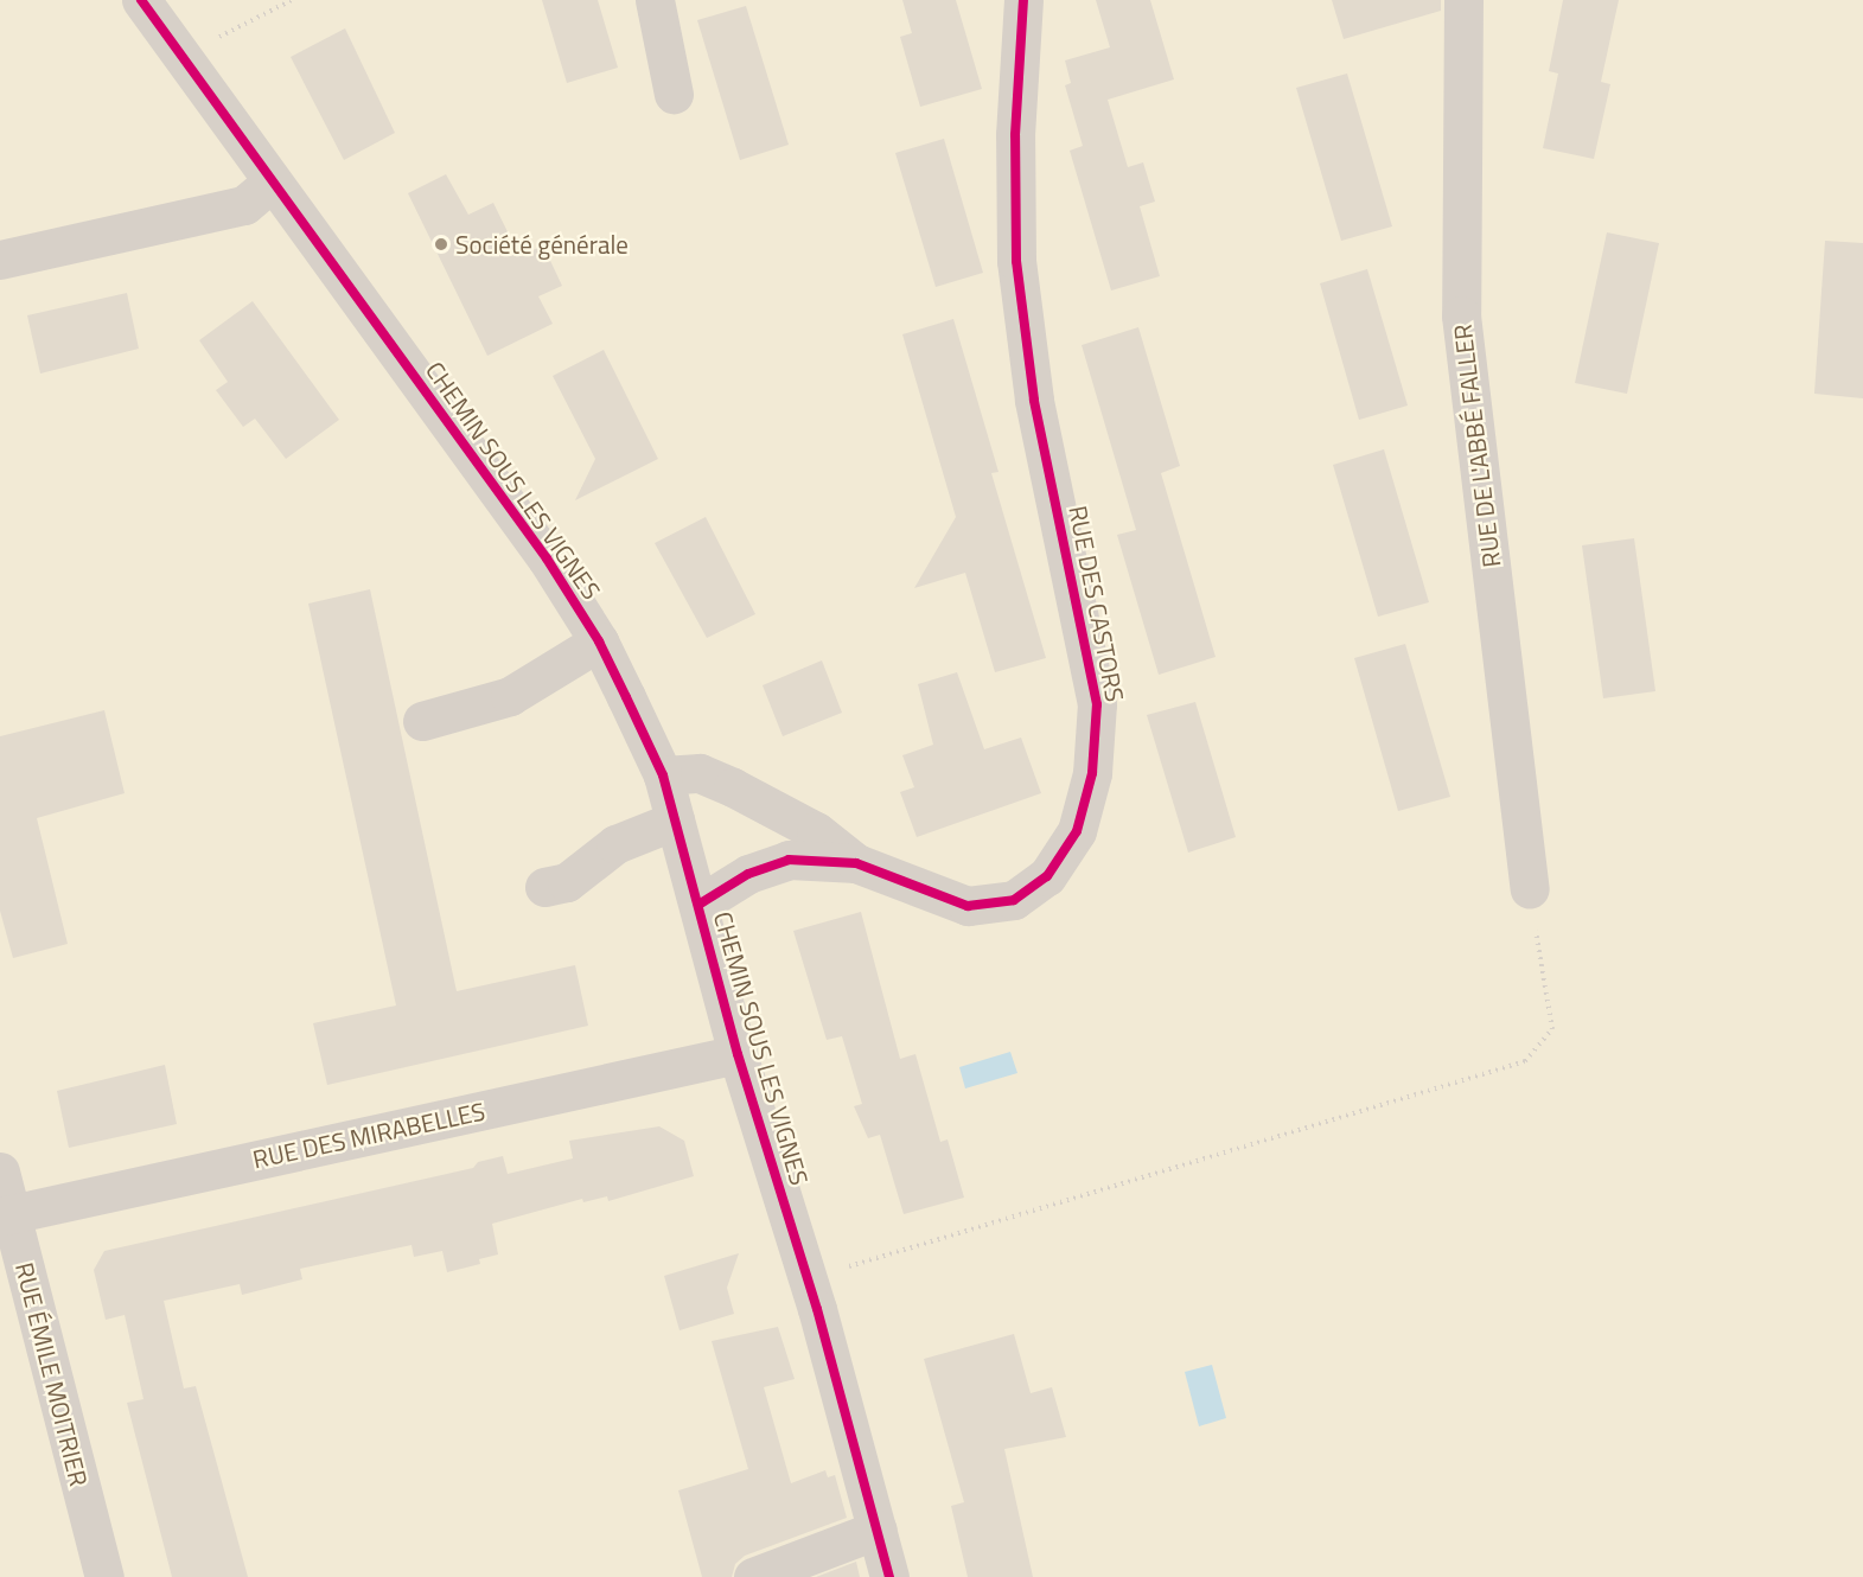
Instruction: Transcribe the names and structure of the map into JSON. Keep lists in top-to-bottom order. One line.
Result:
{"streets":{"street":["RUE DE L'ABBÉ FALLER","CHEMIN SOUS LES VIGNES","RUE DES CASTORS","RUE DES MIRABELLES","RUE ÉMILE MOITRIER"]},"crossings":[["CHEMIN SOUS LES VIGNES","RUE DES CASTORS"],["CHEMIN SOUS LES VIGNES","RUE DES MIRABELLES"],["RUE DES MIRABELLES","RUE ÉMILE MOITRIER"]],"places":["Société générale"]}
